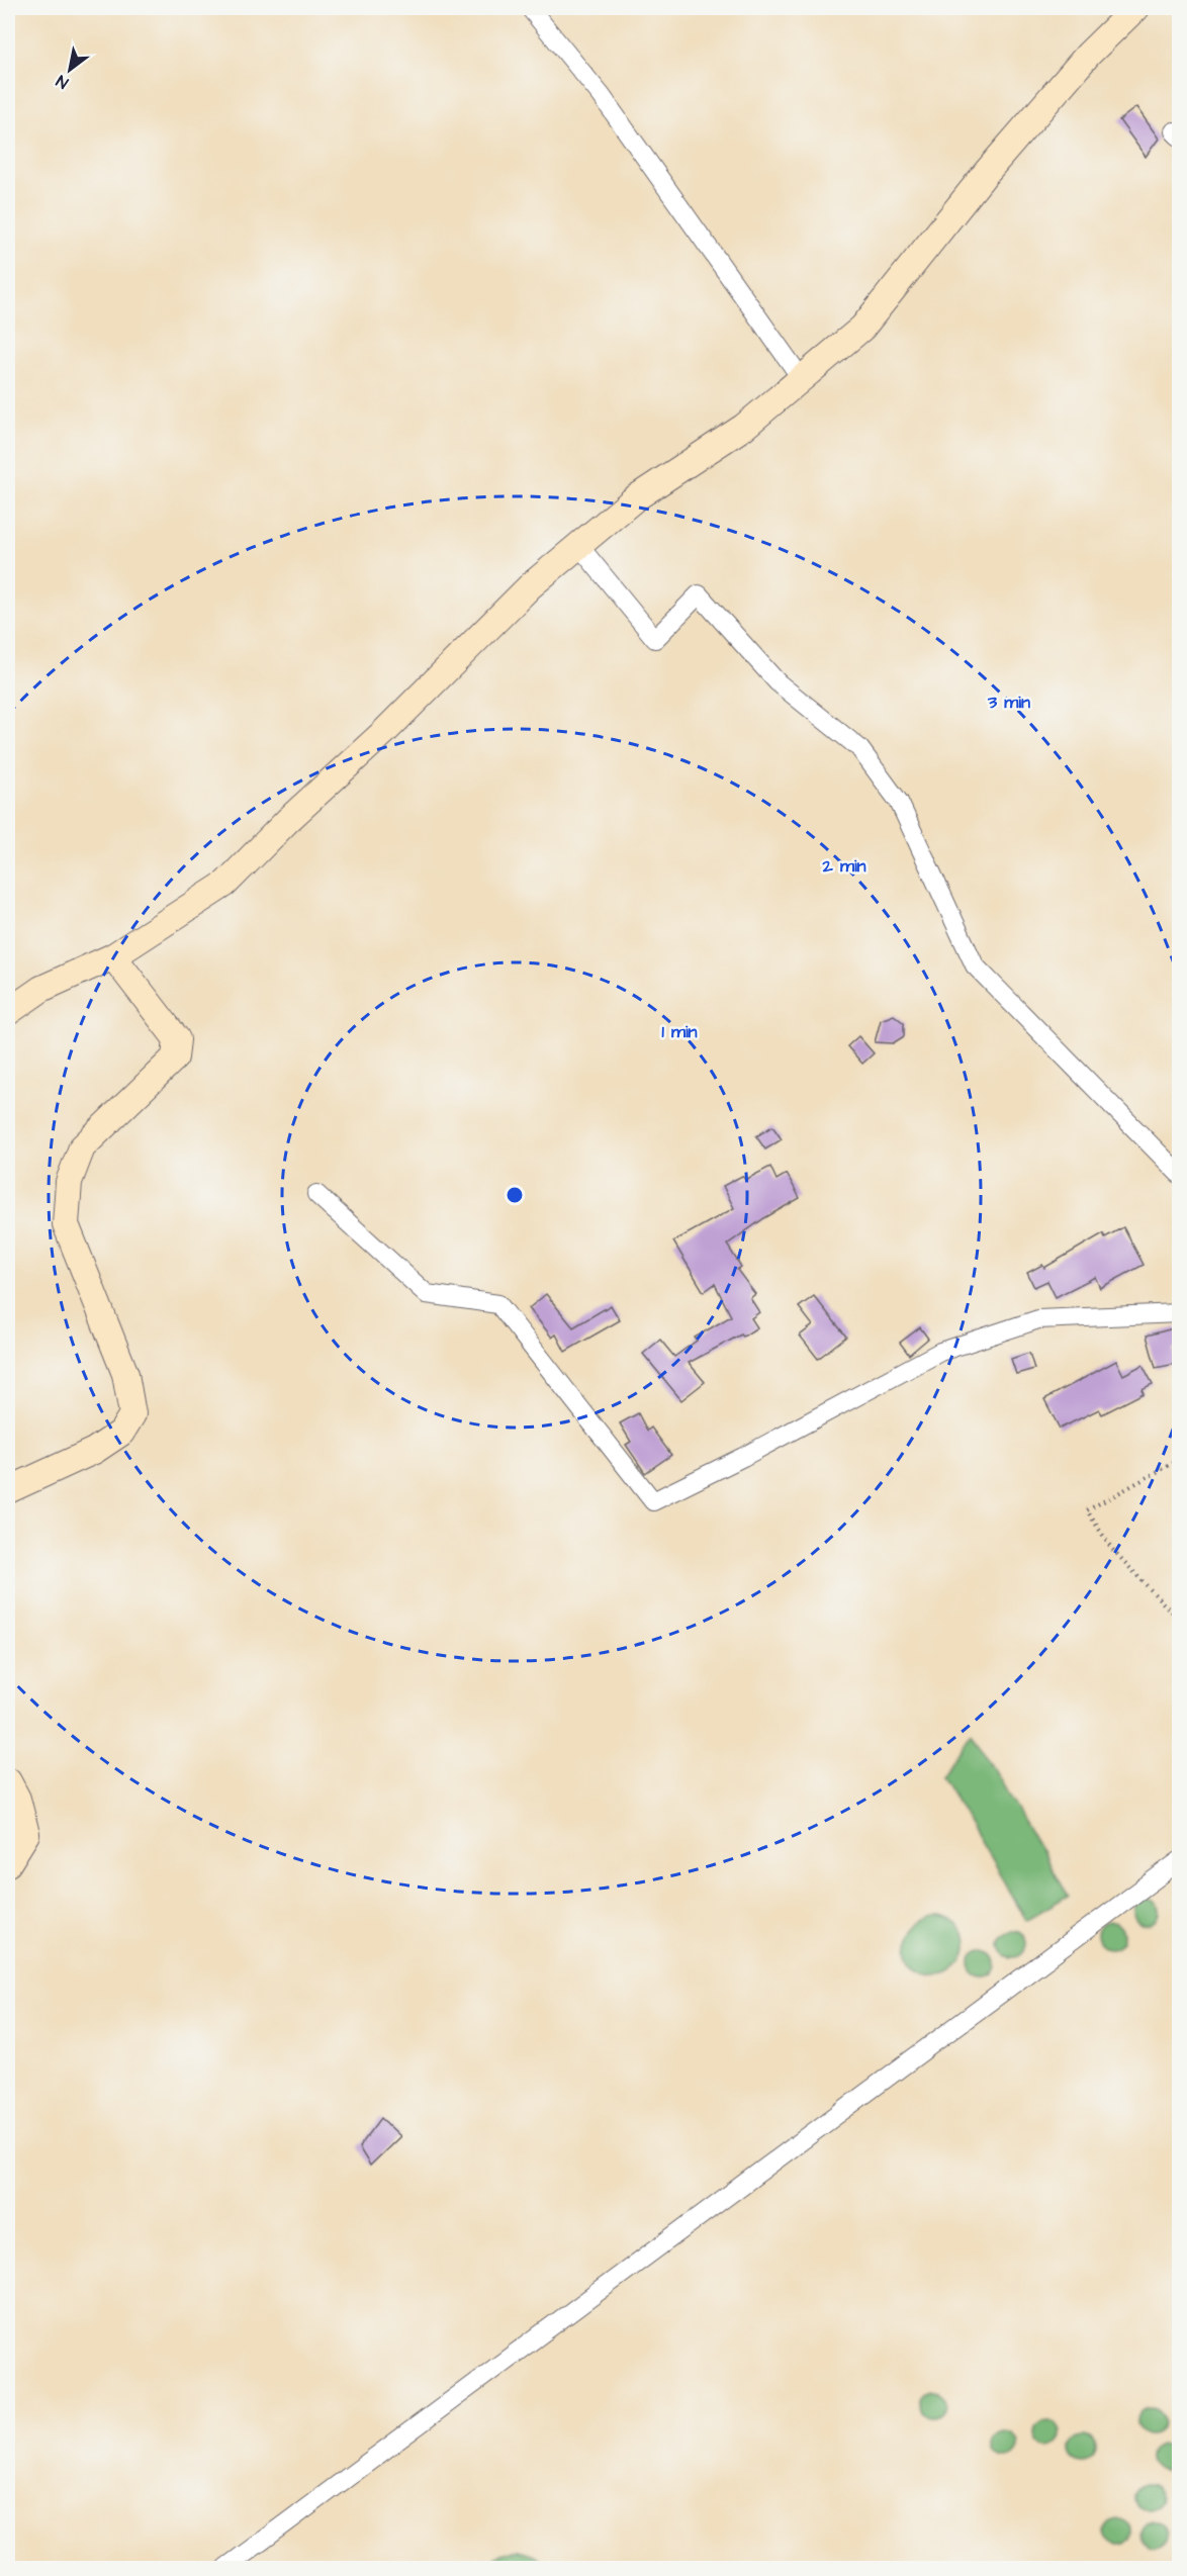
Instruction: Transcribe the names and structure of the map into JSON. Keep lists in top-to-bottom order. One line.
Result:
{"north":"bottom left","rings":["3 min","2 min","1 min"]}
